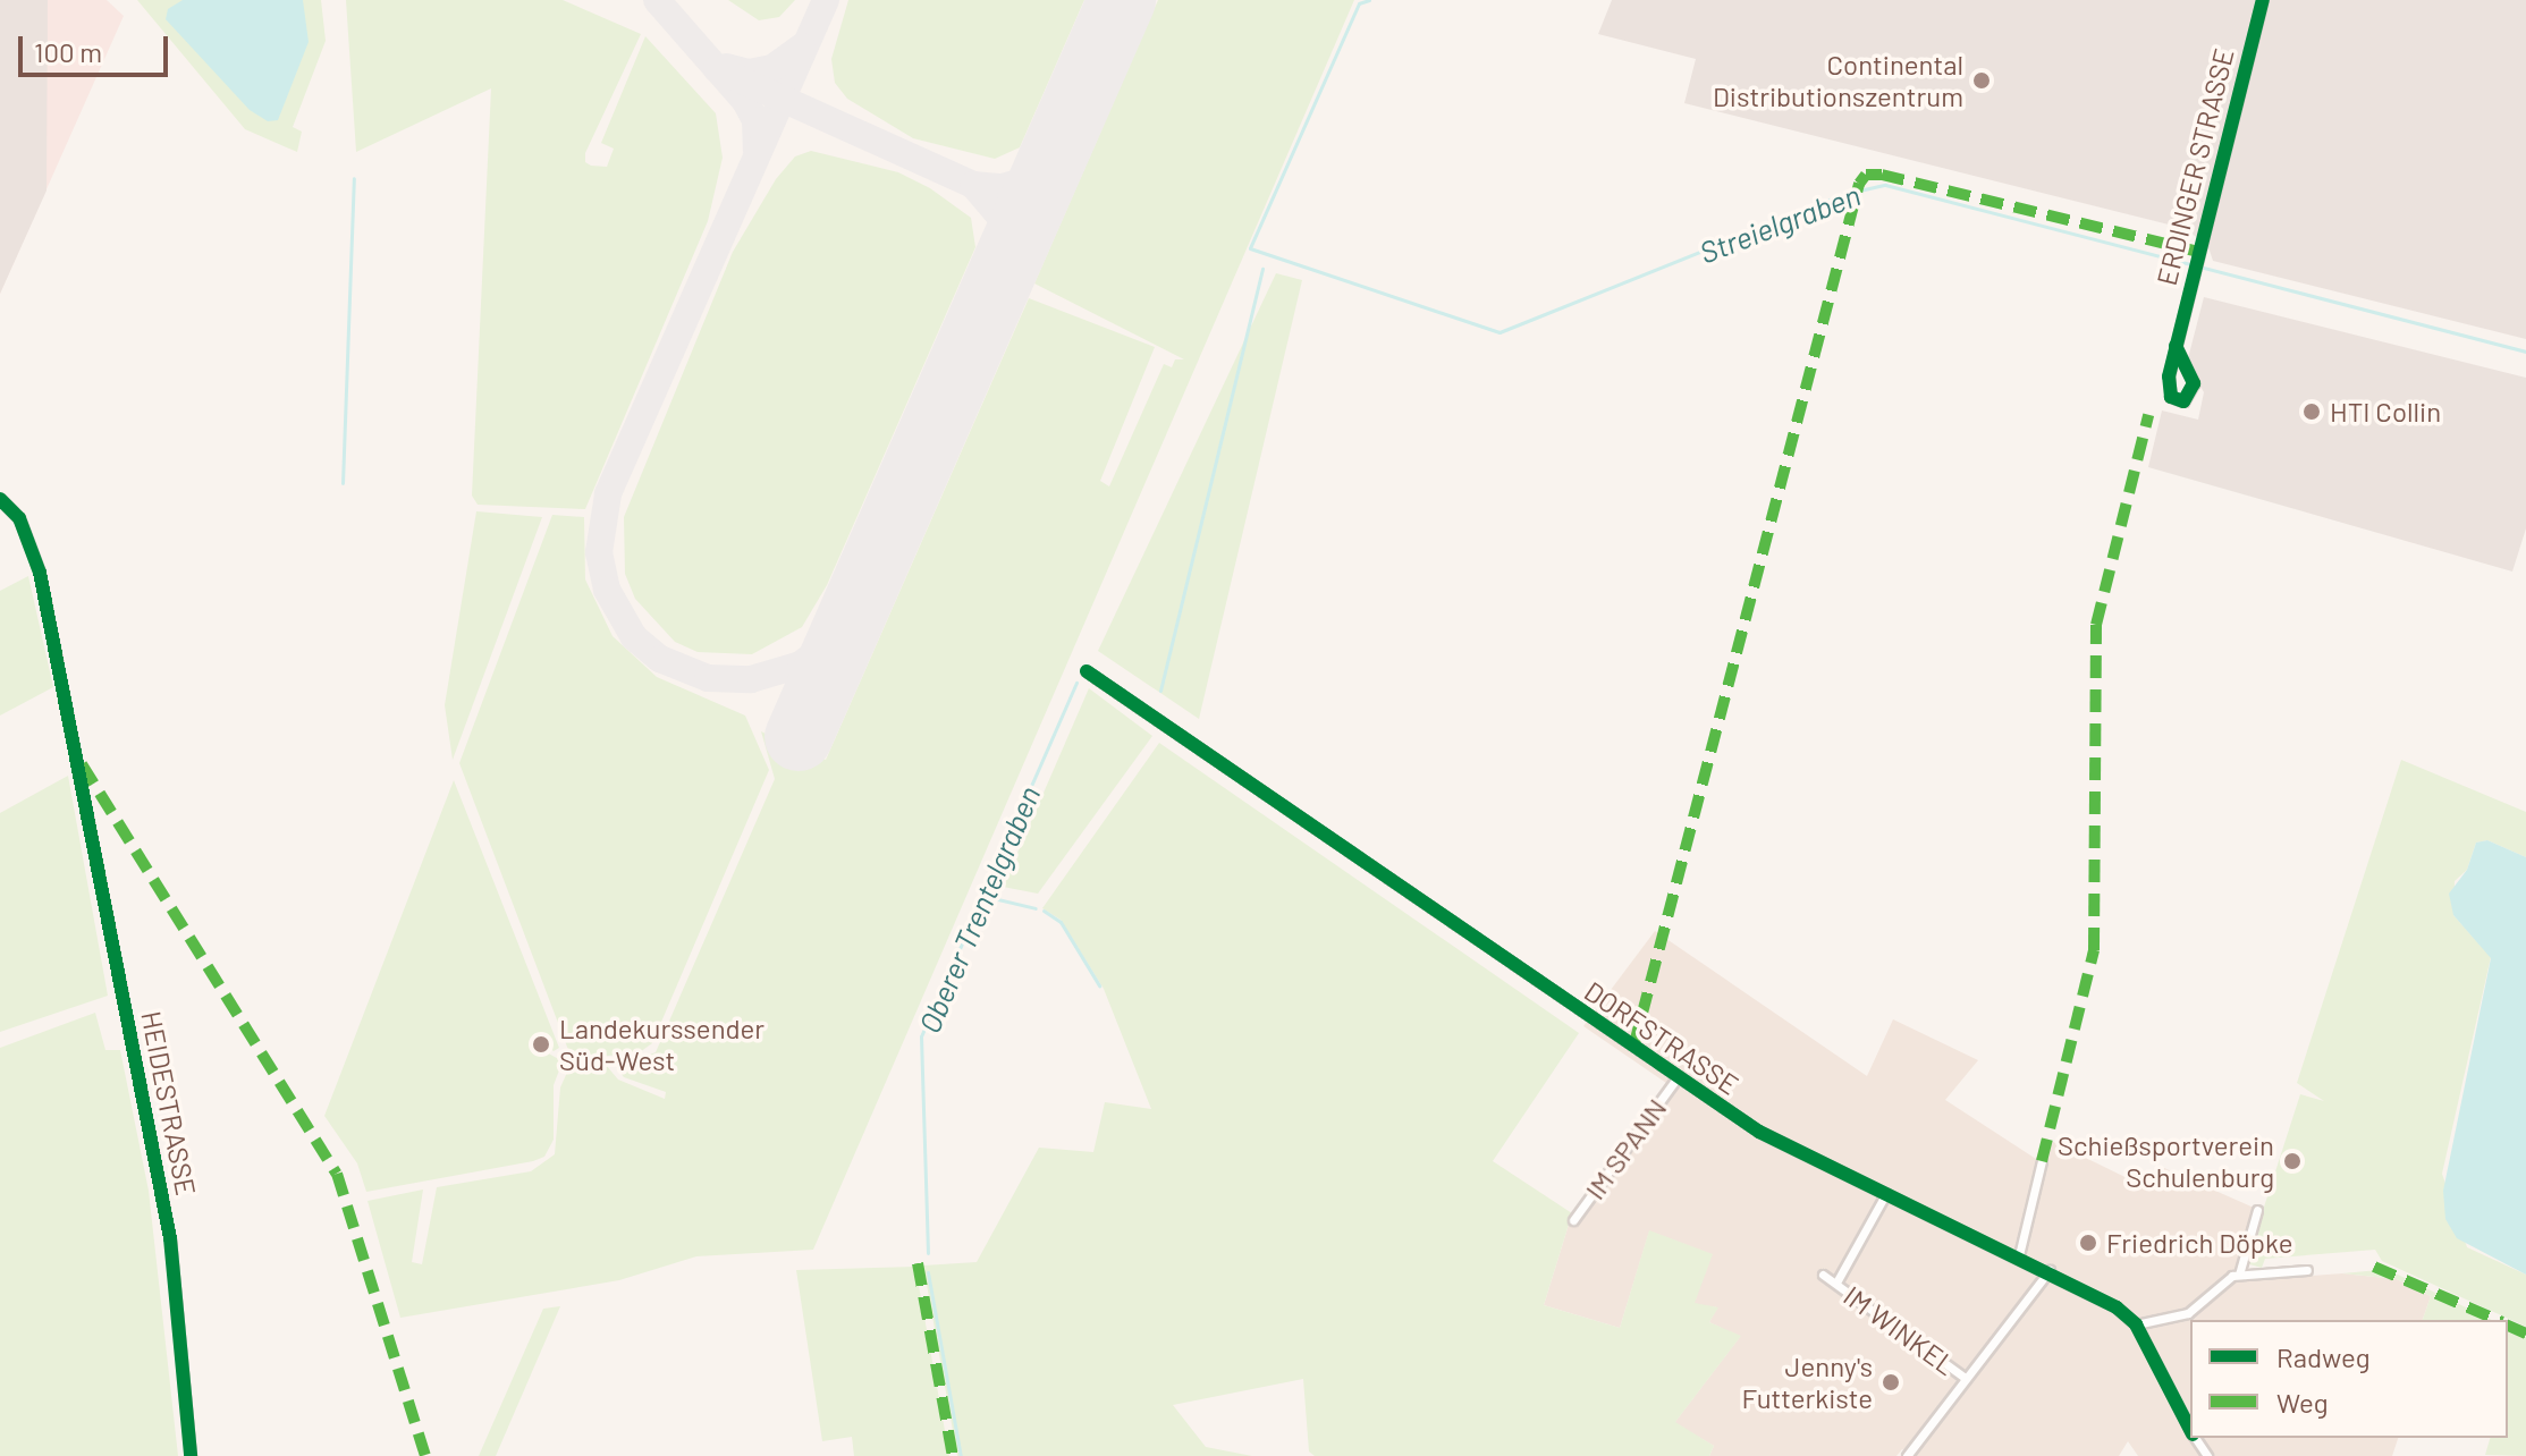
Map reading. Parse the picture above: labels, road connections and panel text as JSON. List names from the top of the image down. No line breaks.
{"streets":{"street":["ERDINGER STRASSE","DORFSTRASSE","HEIDESTRASSE","IM SPANN","IM WINKEL"]},"crossings":[["DORFSTRASSE","IM SPANN"],["DORFSTRASSE","IM WINKEL"]],"water":["Streielgraben","Oberer Trentelgraben"],"places":["Continental Distributionszentrum","HTI Collin","Landekurssender Süd-West","Schießsportverein Schulenburg","Friedrich Döpke","Jenny's Futterkiste"],"legend":["Radweg","Weg"],"scale_bar":"100 m"}
